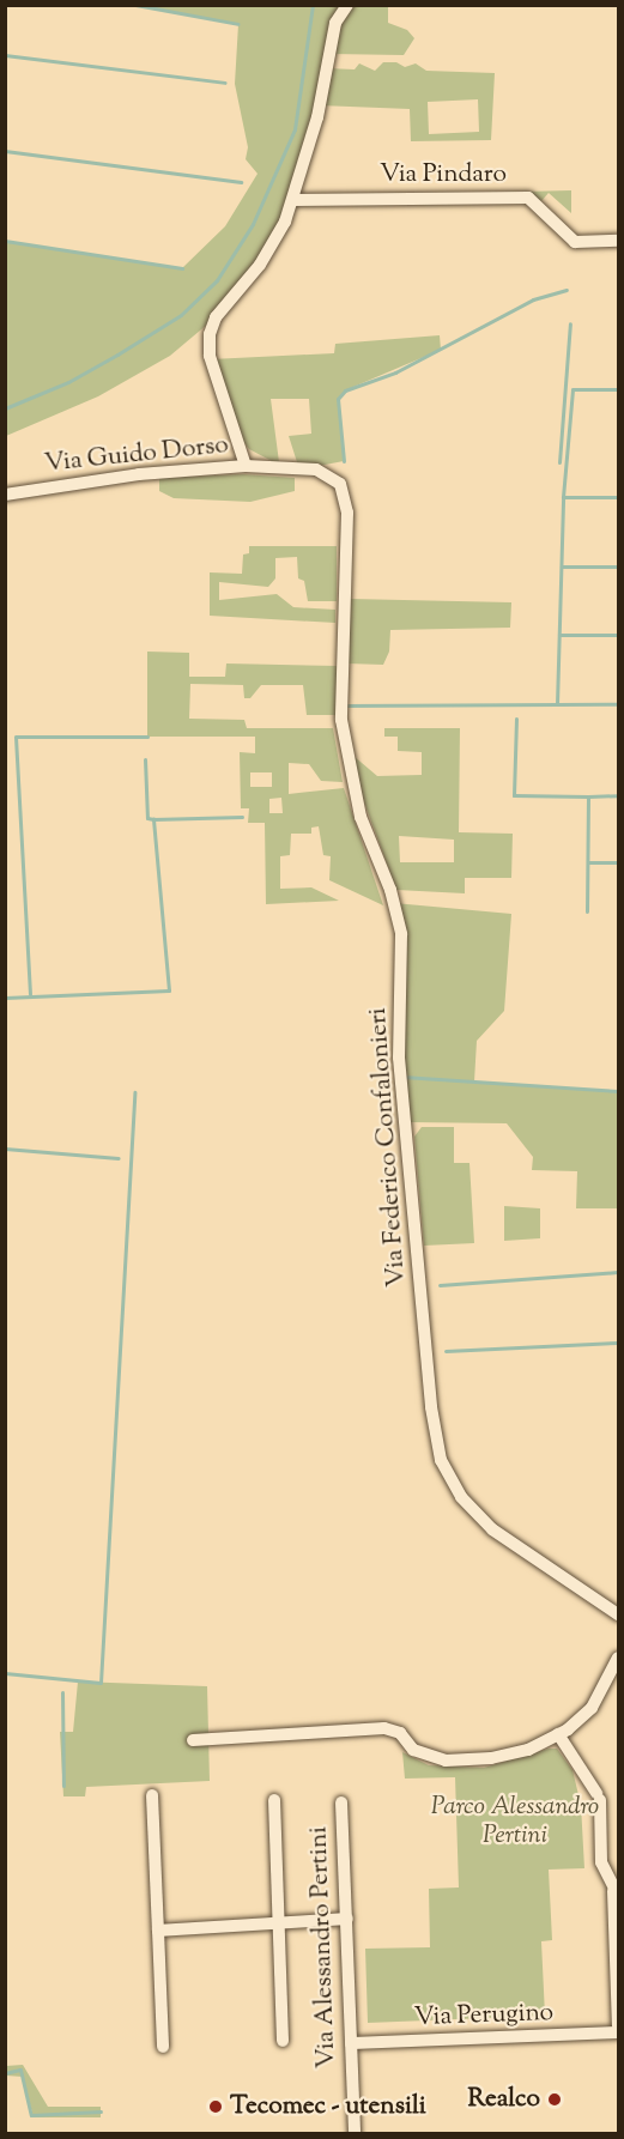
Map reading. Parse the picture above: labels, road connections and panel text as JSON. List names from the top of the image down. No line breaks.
{"streets":{"street":["Via Pindaro","Via Guido Dorso","Via Federico Confalonieri","Via Alessandro Pertini","Via Perugino"]},"crossings":[["Via Pindaro","Via Guido Dorso"],["Via Guido Dorso","Via Federico Confalonieri"],["Via Alessandro Pertini","Via Perugino"]],"parks":["Parco Alessandro Pertini"],"places":["Realco","Tecomec - utensili"]}
